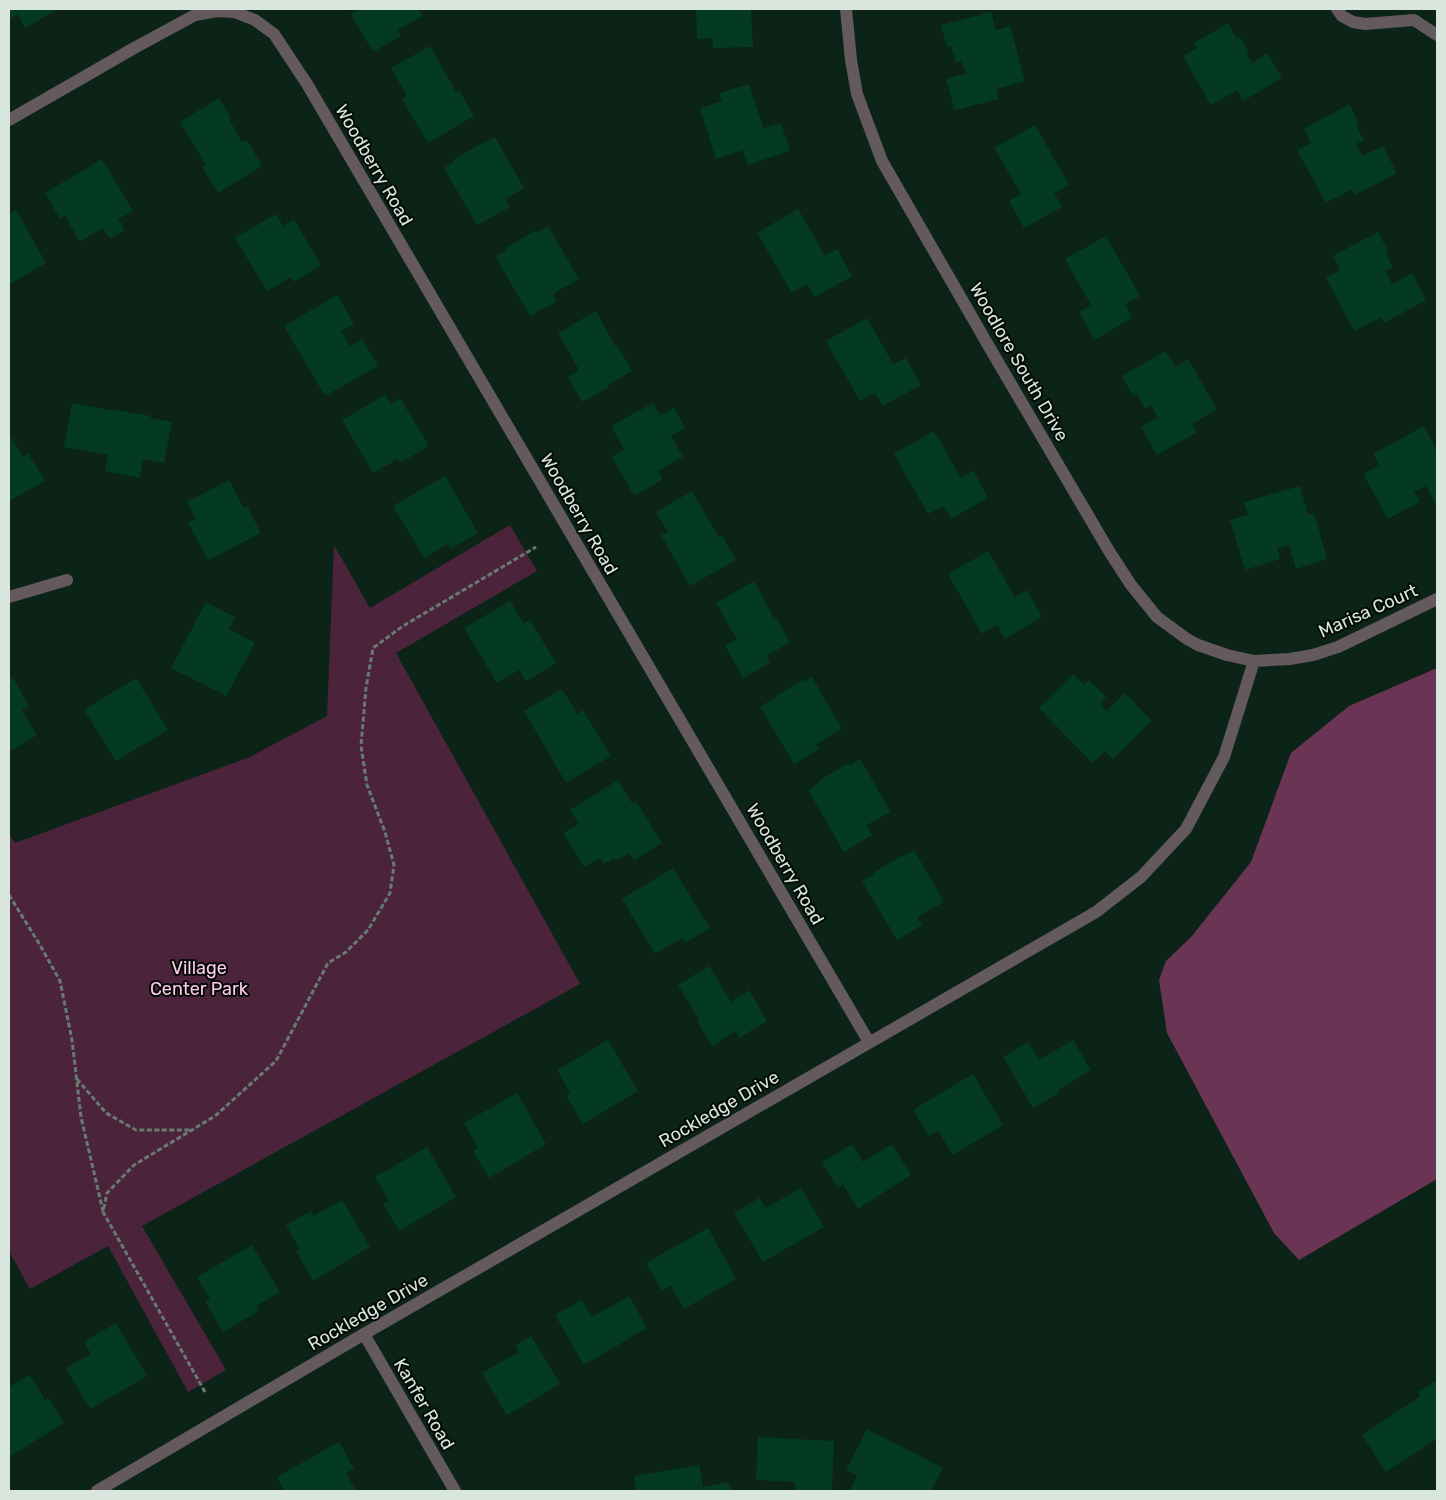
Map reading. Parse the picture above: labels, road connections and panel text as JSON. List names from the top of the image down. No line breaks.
{"streets":{"street":["Woodberry Road","Woodlore South Drive","Marisa Court","Rockledge Drive","Kanfer Road"]},"crossings":[["Woodberry Road","Rockledge Drive"],["Woodlore South Drive","Marisa Court"],["Woodlore South Drive","Rockledge Drive"],["Marisa Court","Rockledge Drive"],["Rockledge Drive","Kanfer Road"]],"parks":["Village Center Park"]}
